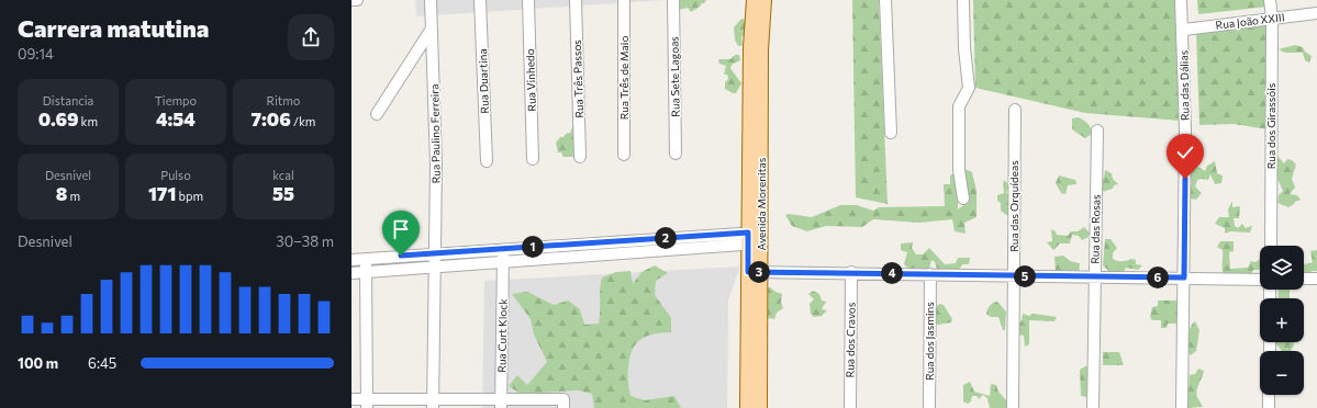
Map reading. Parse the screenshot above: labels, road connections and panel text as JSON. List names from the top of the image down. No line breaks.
{"streets":{"main road":["Avenida Morenitas"],"street":["Rua João XXIII","Rua Sete Lagoas","Rua Três de Maio","Rua Três Passos","Rua Vinhedo","Rua Duartina","Rua das Dálias","Rua dos Girassóis","Rua Paulino Ferreira","Rua das Orquídeas","Rua das Rosas","Rua Curt Klock","Rua dos Cravos","Rua dos Jasmins"]},"crossings":[["Rua João XXIII","Rua das Dálias"],["Rua João XXIII","Rua dos Girassóis"]],"page":{"heading":["Carrera matutina","09:14"],"stats":[["Distancia","0.69 km"],["Tiempo","4:54"],["Ritmo","7:06 /km"],["Desnivel","8 m"],["Pulso","171 bpm"],["kcal","55"]],"chart":["Desnivel","30–38 m"],"pins":["2","1","3","4","5","6"],"map_buttons":["+","−"],"list":[{"name":"100 m","note":"6:45"}]}}
